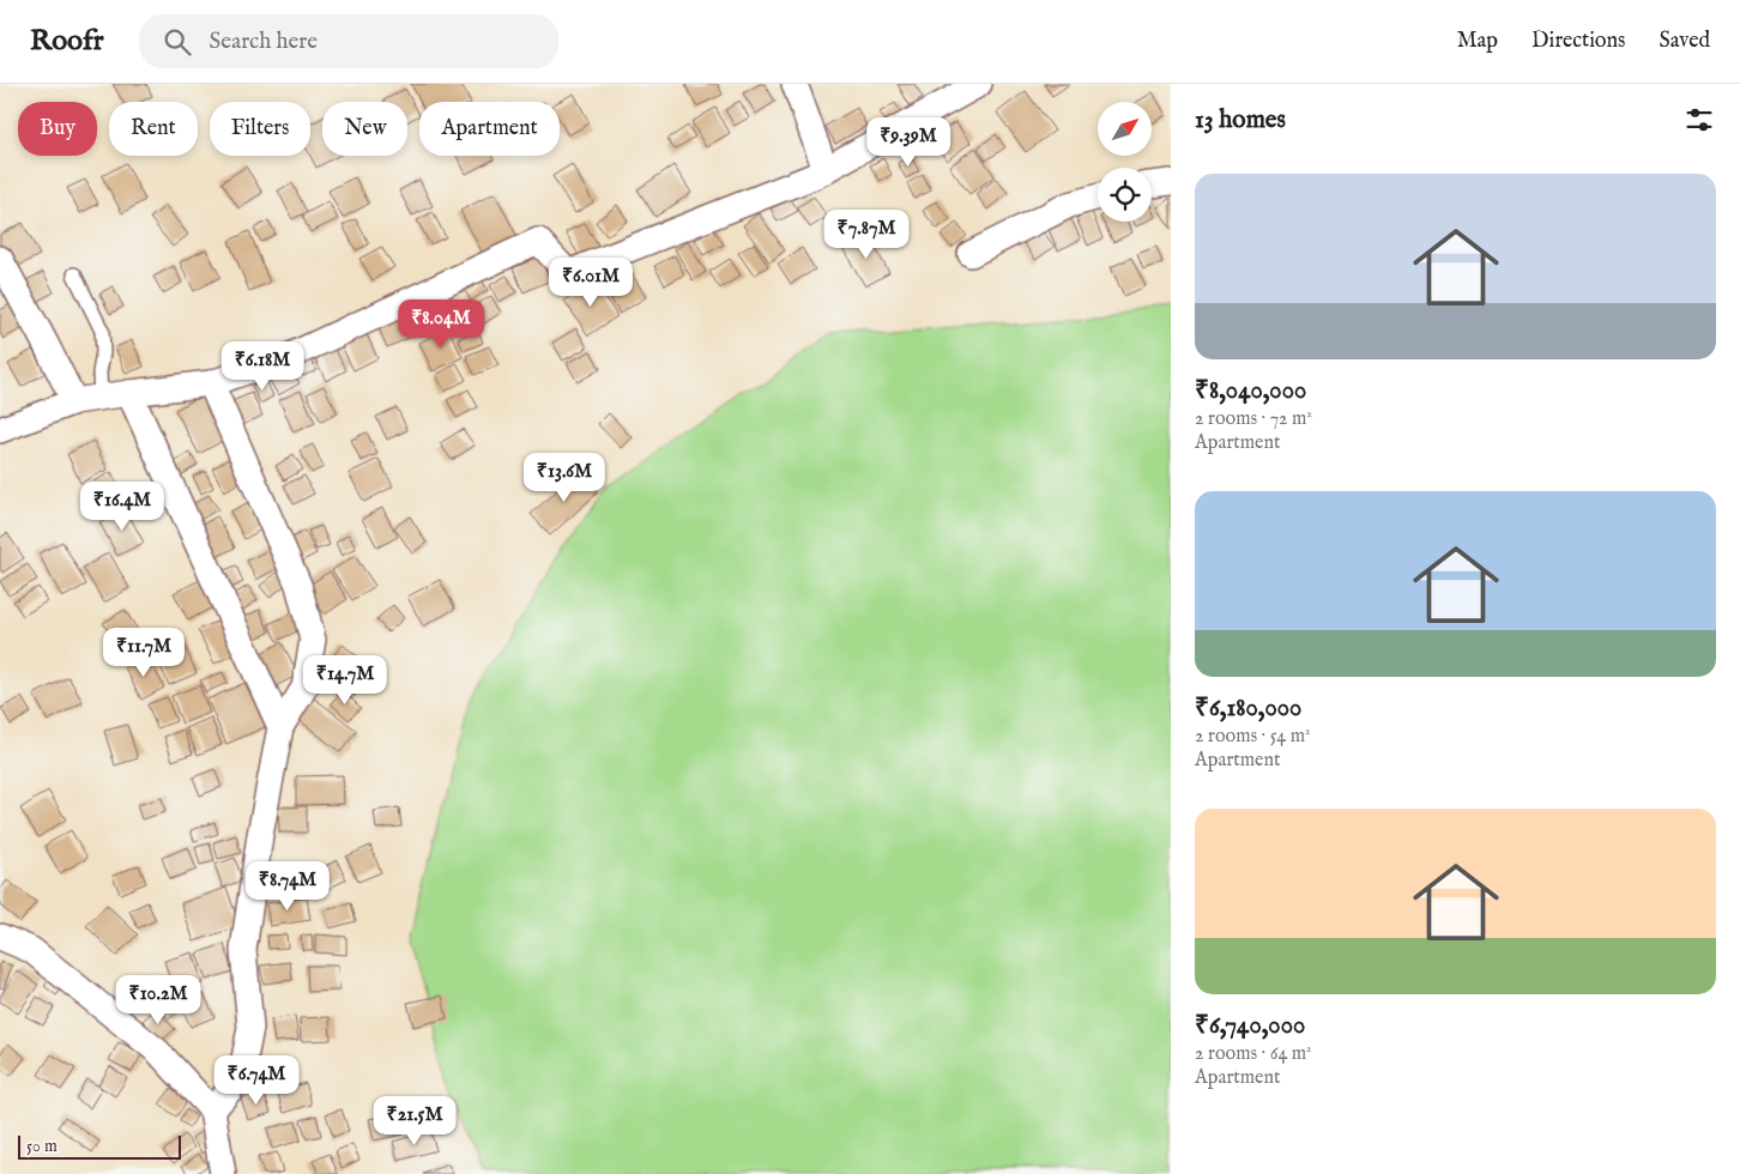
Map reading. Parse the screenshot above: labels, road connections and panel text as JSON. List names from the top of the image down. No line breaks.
{"scale_bar":"50 m","north":"top right","page":{"header":"Roofr","search":"Search here","nav":["Map","Directions","Saved"],"heading":"13 homes","chip":["Buy","Rent","Filters","New","Apartment"],"price":["₹9.39M","₹7.87M","₹6.01M","₹8.04M","₹6.18M","₹13.6M","₹16.4M","₹11.7M","₹14.7M","₹8.74M","₹10.2M","₹6.74M","₹21.5M"],"list":[{"name":"₹8,040,000","note":"2 rooms · 72 m² · Apartment"},{"name":"₹6,180,000","note":"2 rooms · 54 m² · Apartment"},{"name":"₹6,740,000","note":"2 rooms · 64 m² · Apartment"}],"scale":"50 m"}}
